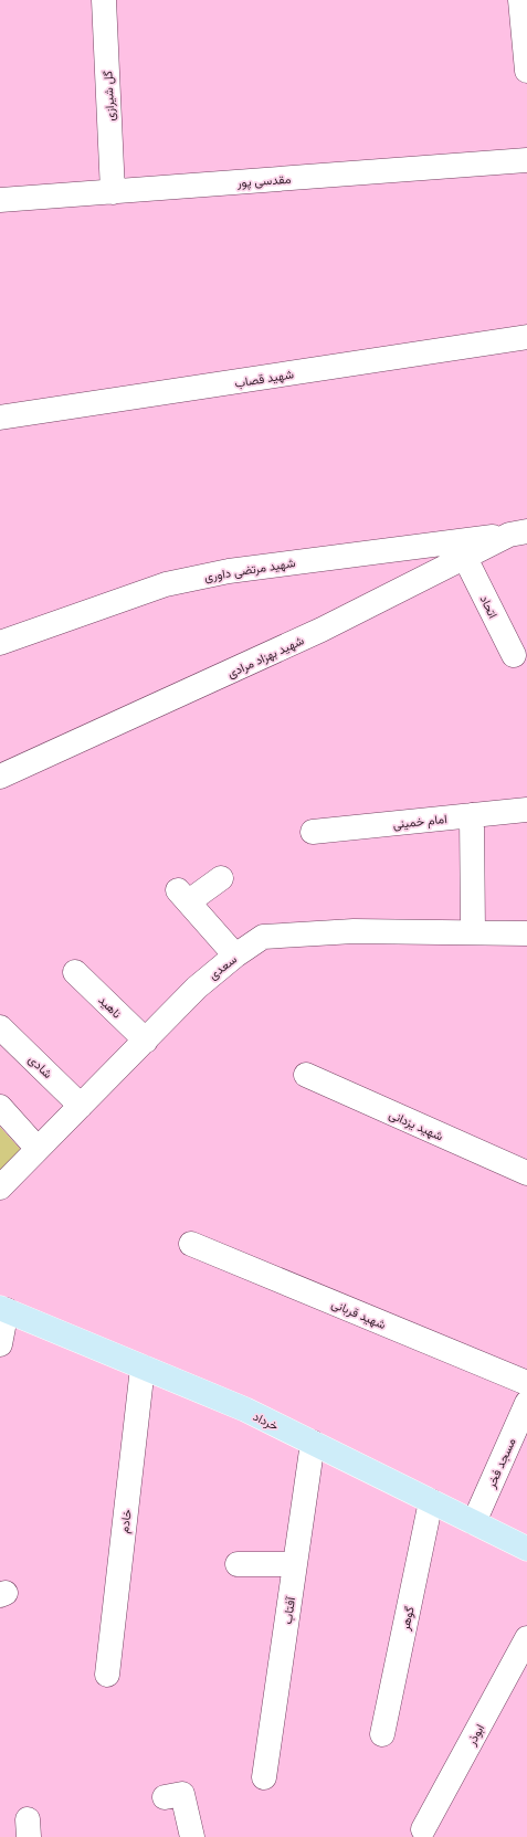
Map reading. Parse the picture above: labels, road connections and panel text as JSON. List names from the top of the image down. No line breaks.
{"streets":{"main road":["خرداد"],"street":["گل شیرازی","مقدسی پور","شهید قصاب","شهید مرتضی داوری","اتحاد","شهید بهزاد مرادی","امام خمینی","سعدی","ناهید","شادی","شهید یزدانی","شهید قربانی","مسجد فخر","خادم","آفتاب","گوهر","ابوذر"]},"crossings":[["گل شیرازی","مقدسی پور"],["شهید مرتضی داوری","شهید بهزاد مرادی"],["اتحاد","شهید بهزاد مرادی"],["سعدی","ناهید"],["سعدی","شادی"],["خرداد","مسجد فخر"],["خرداد","خادم"],["خرداد","آفتاب"],["خرداد","گوهر"]]}
